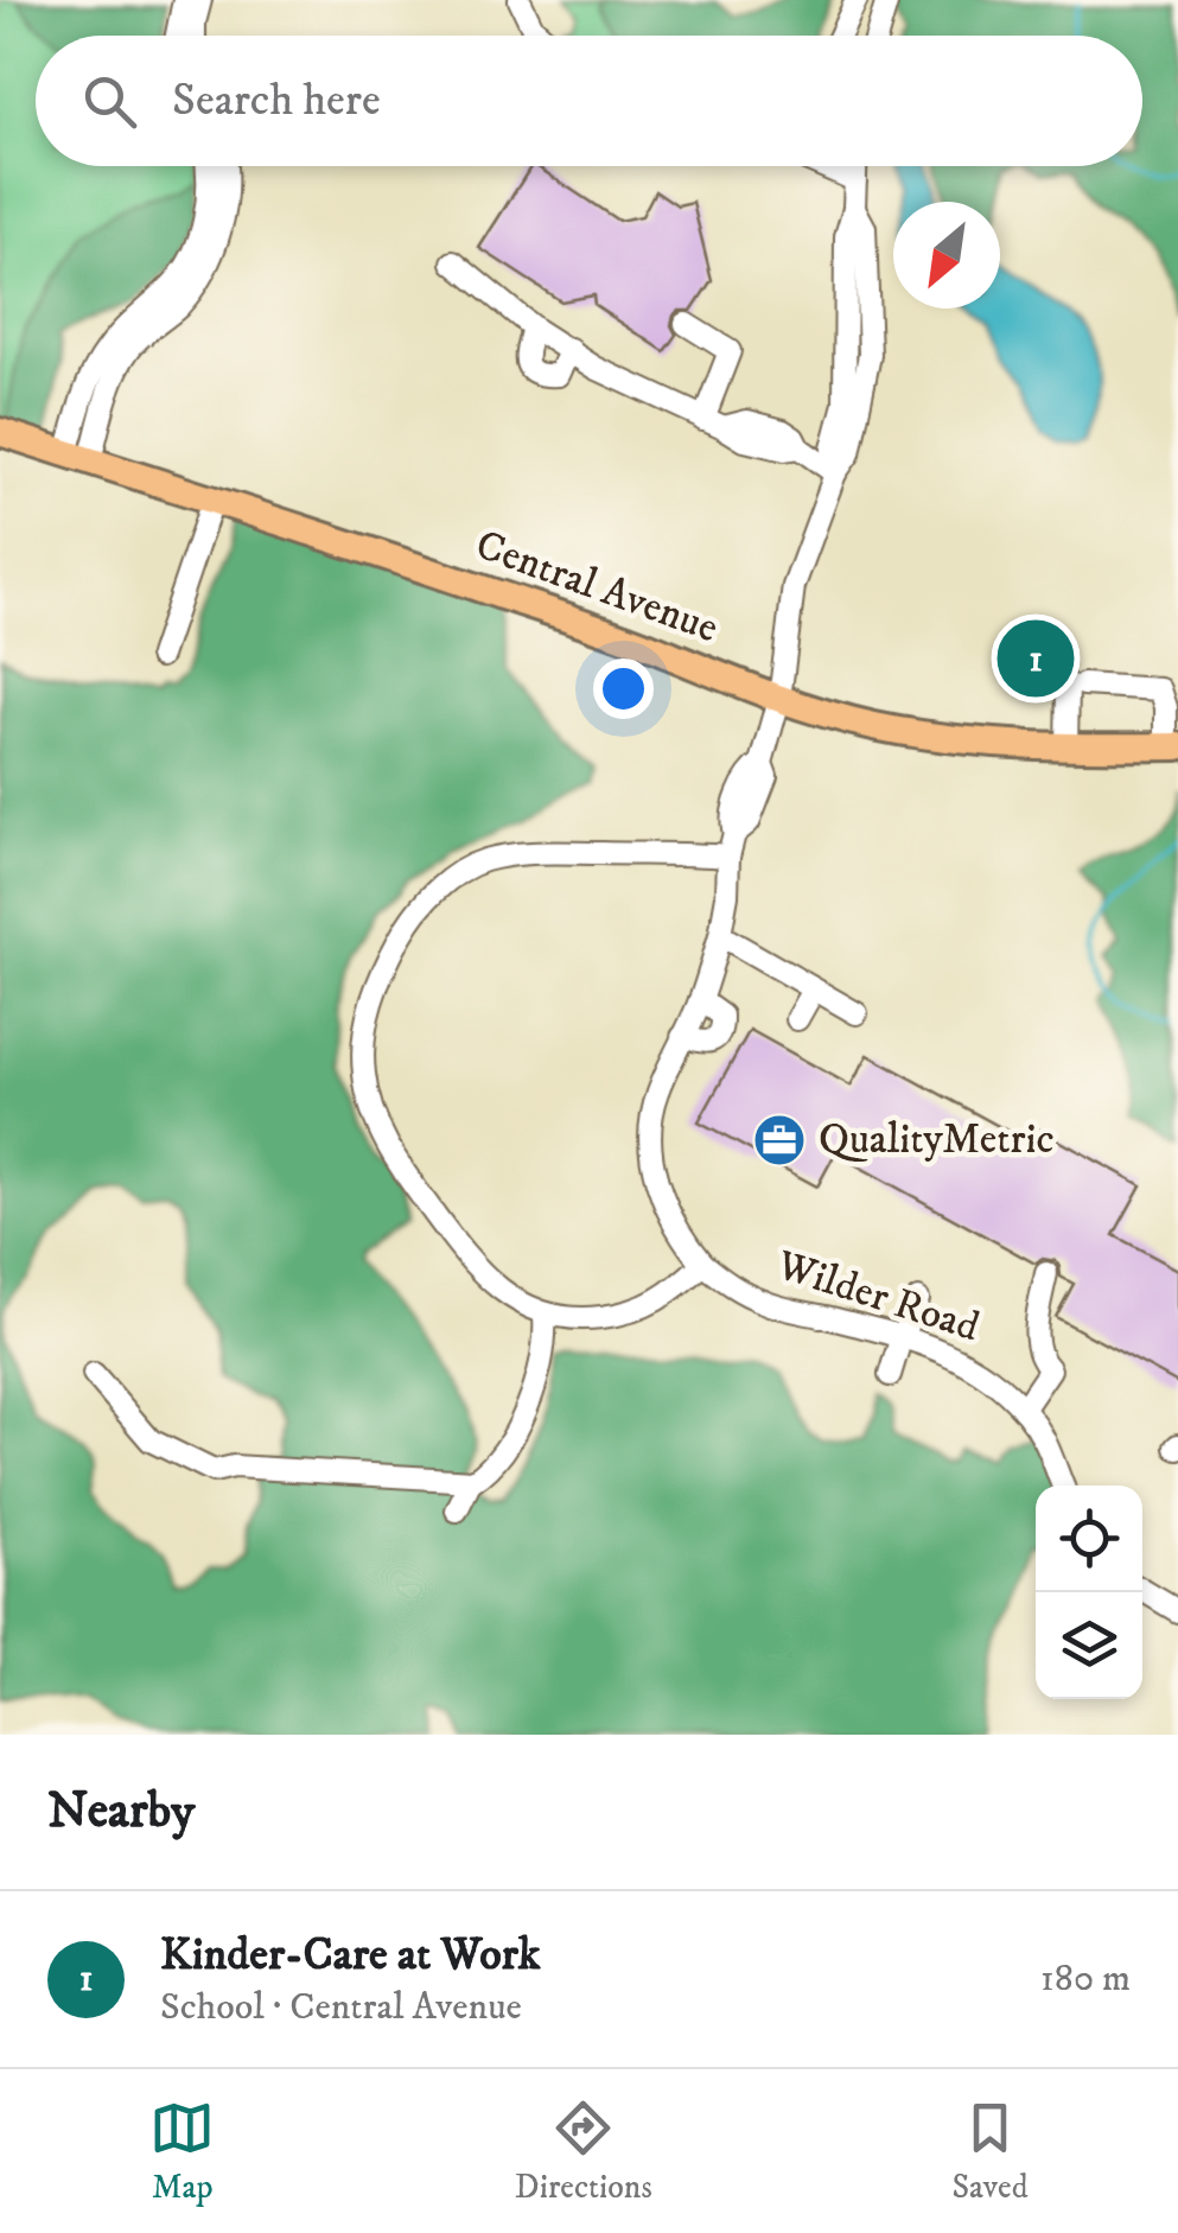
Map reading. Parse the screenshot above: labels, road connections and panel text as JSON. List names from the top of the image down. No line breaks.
{"streets":{"main road":["Central Avenue"],"lane":["Wilder Road"]},"places":{"office":["QualityMetric"]},"north":"bottom left","page":{"search":"Search here","pins":"1","heading":"Nearby","list":[{"mark":"1","name":"Kinder-Care at Work","note":"School · Central Avenue","value":"180 m"}],"nav":["Map","Directions","Saved"]}}
